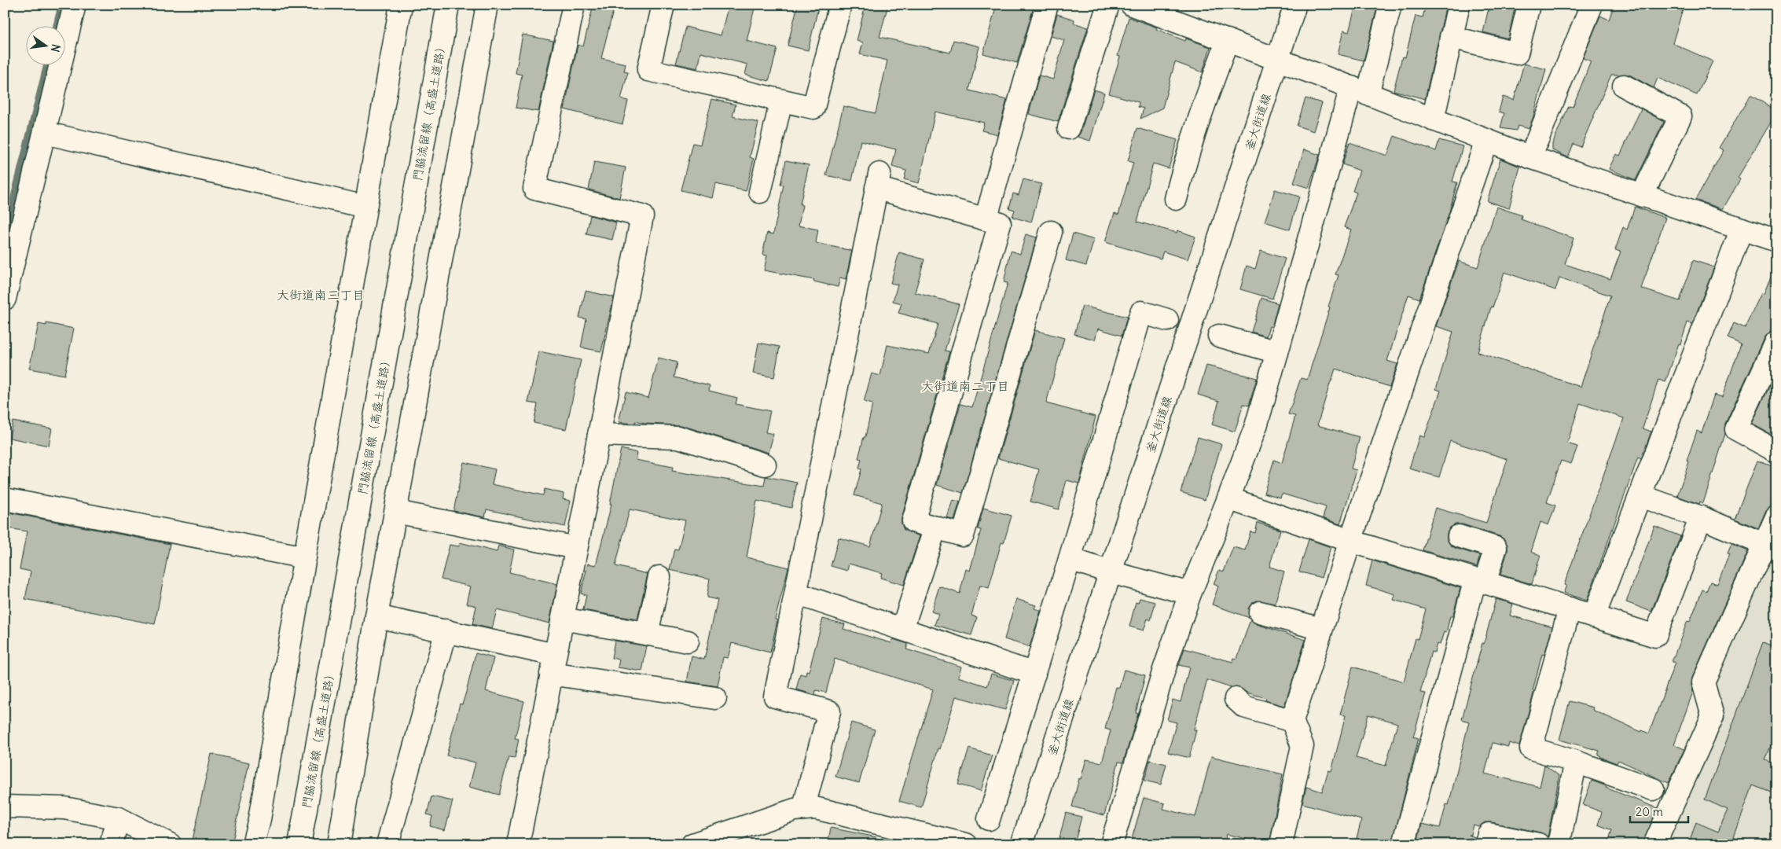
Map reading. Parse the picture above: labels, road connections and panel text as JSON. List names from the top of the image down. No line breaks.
{"streets":{"street":["門脇流留線（高盛土道路）","釜大街道線"]},"districts":["大街道南三丁目","大街道南二丁目"],"scale_bar":"20 m","north":"right"}
